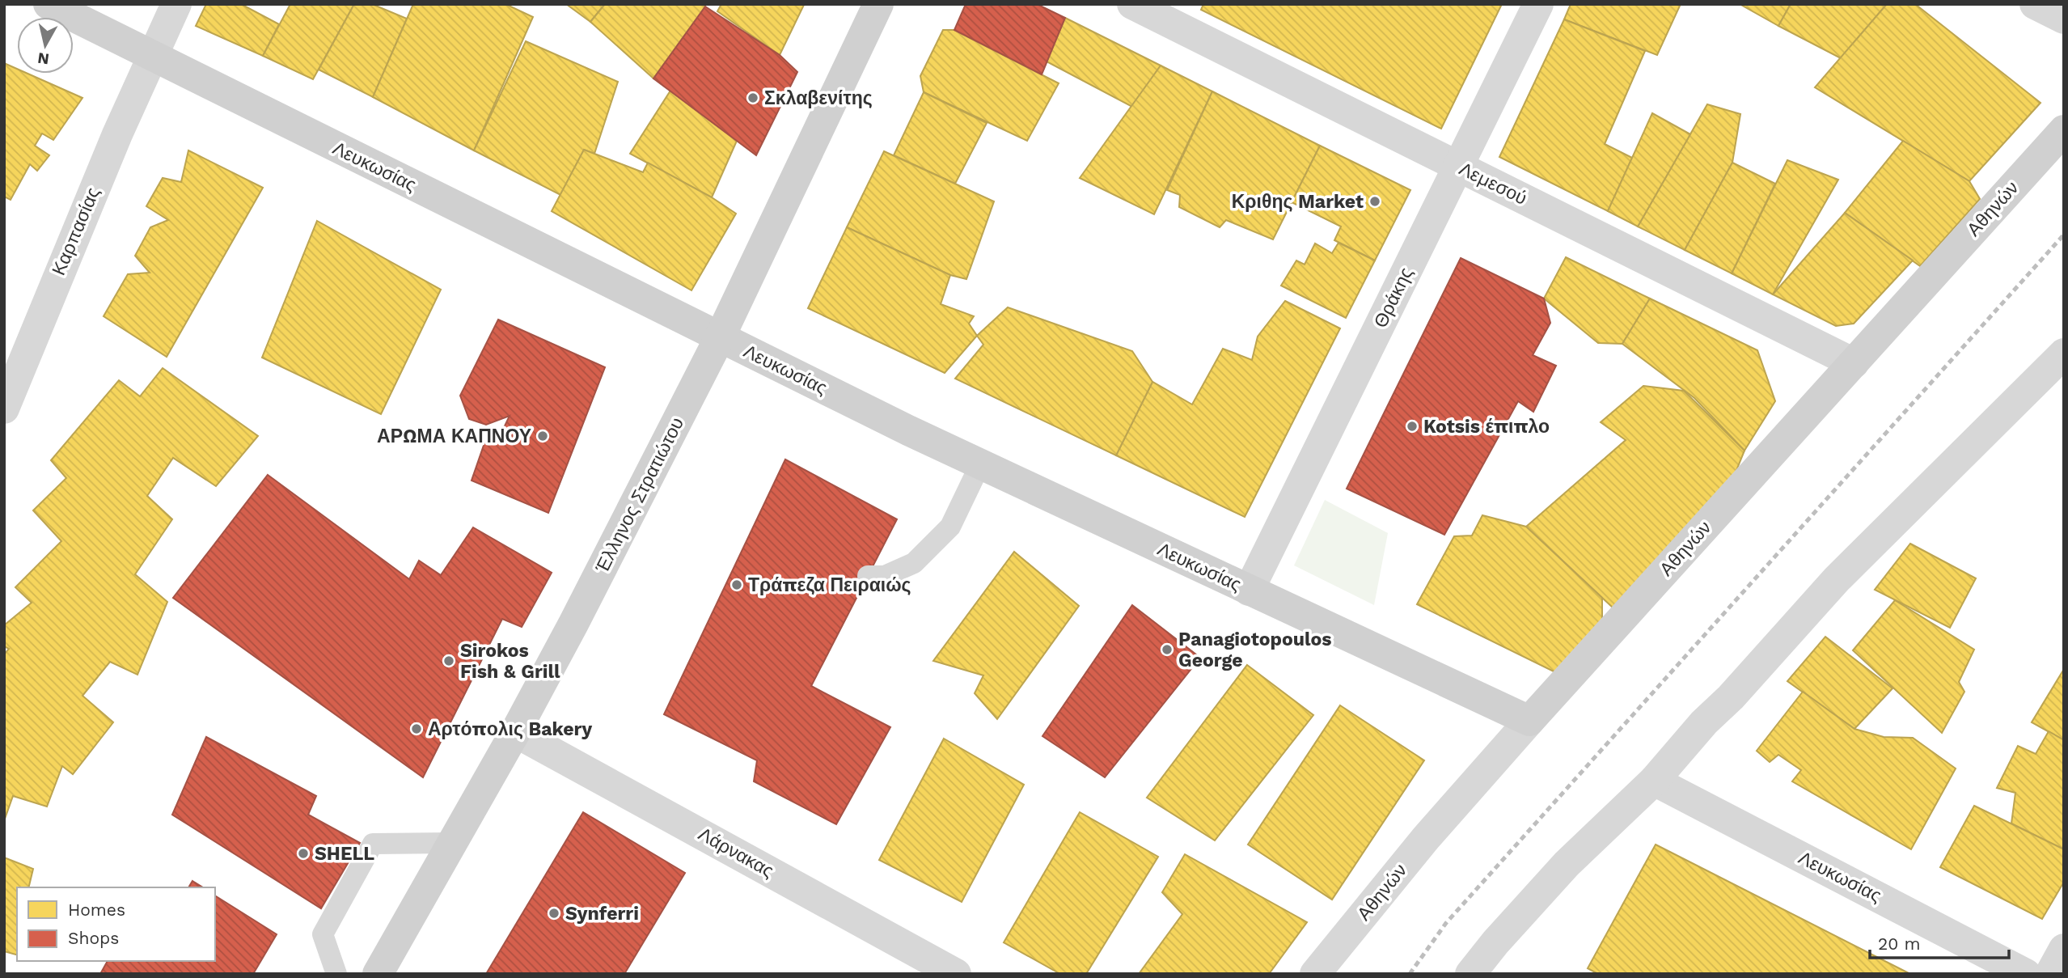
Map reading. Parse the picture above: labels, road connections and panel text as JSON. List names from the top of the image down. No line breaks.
{"streets":{"street":["Λευκωσίας","Λεμεσού","Αθηνών","Καρπασίας","Θράκης","Έλληνος Στρατιώτου","Λάρνακας"]},"crossings":[["Λευκωσίας","Αθηνών"],["Λευκωσίας","Καρπασίας"],["Λευκωσίας","Θράκης"],["Λευκωσίας","Έλληνος Στρατιώτου"],["Λεμεσού","Αθηνών"],["Λεμεσού","Θράκης"],["Έλληνος Στρατιώτου","Λάρνακας"]],"places":["Σκλαβενίτης","Κριθης Market","Kotsis έπιπλο","ΑΡΩΜΑ ΚΑΠΝΟΥ","Τράπεζα Πειραιώς","Panagiotopoulos George","Sirokos Fish & Grill","Αρτόπολις Bakery","SHELL","Synferri"],"legend":["Homes","Shops"],"scale_bar":"20 m","north":"bottom"}
